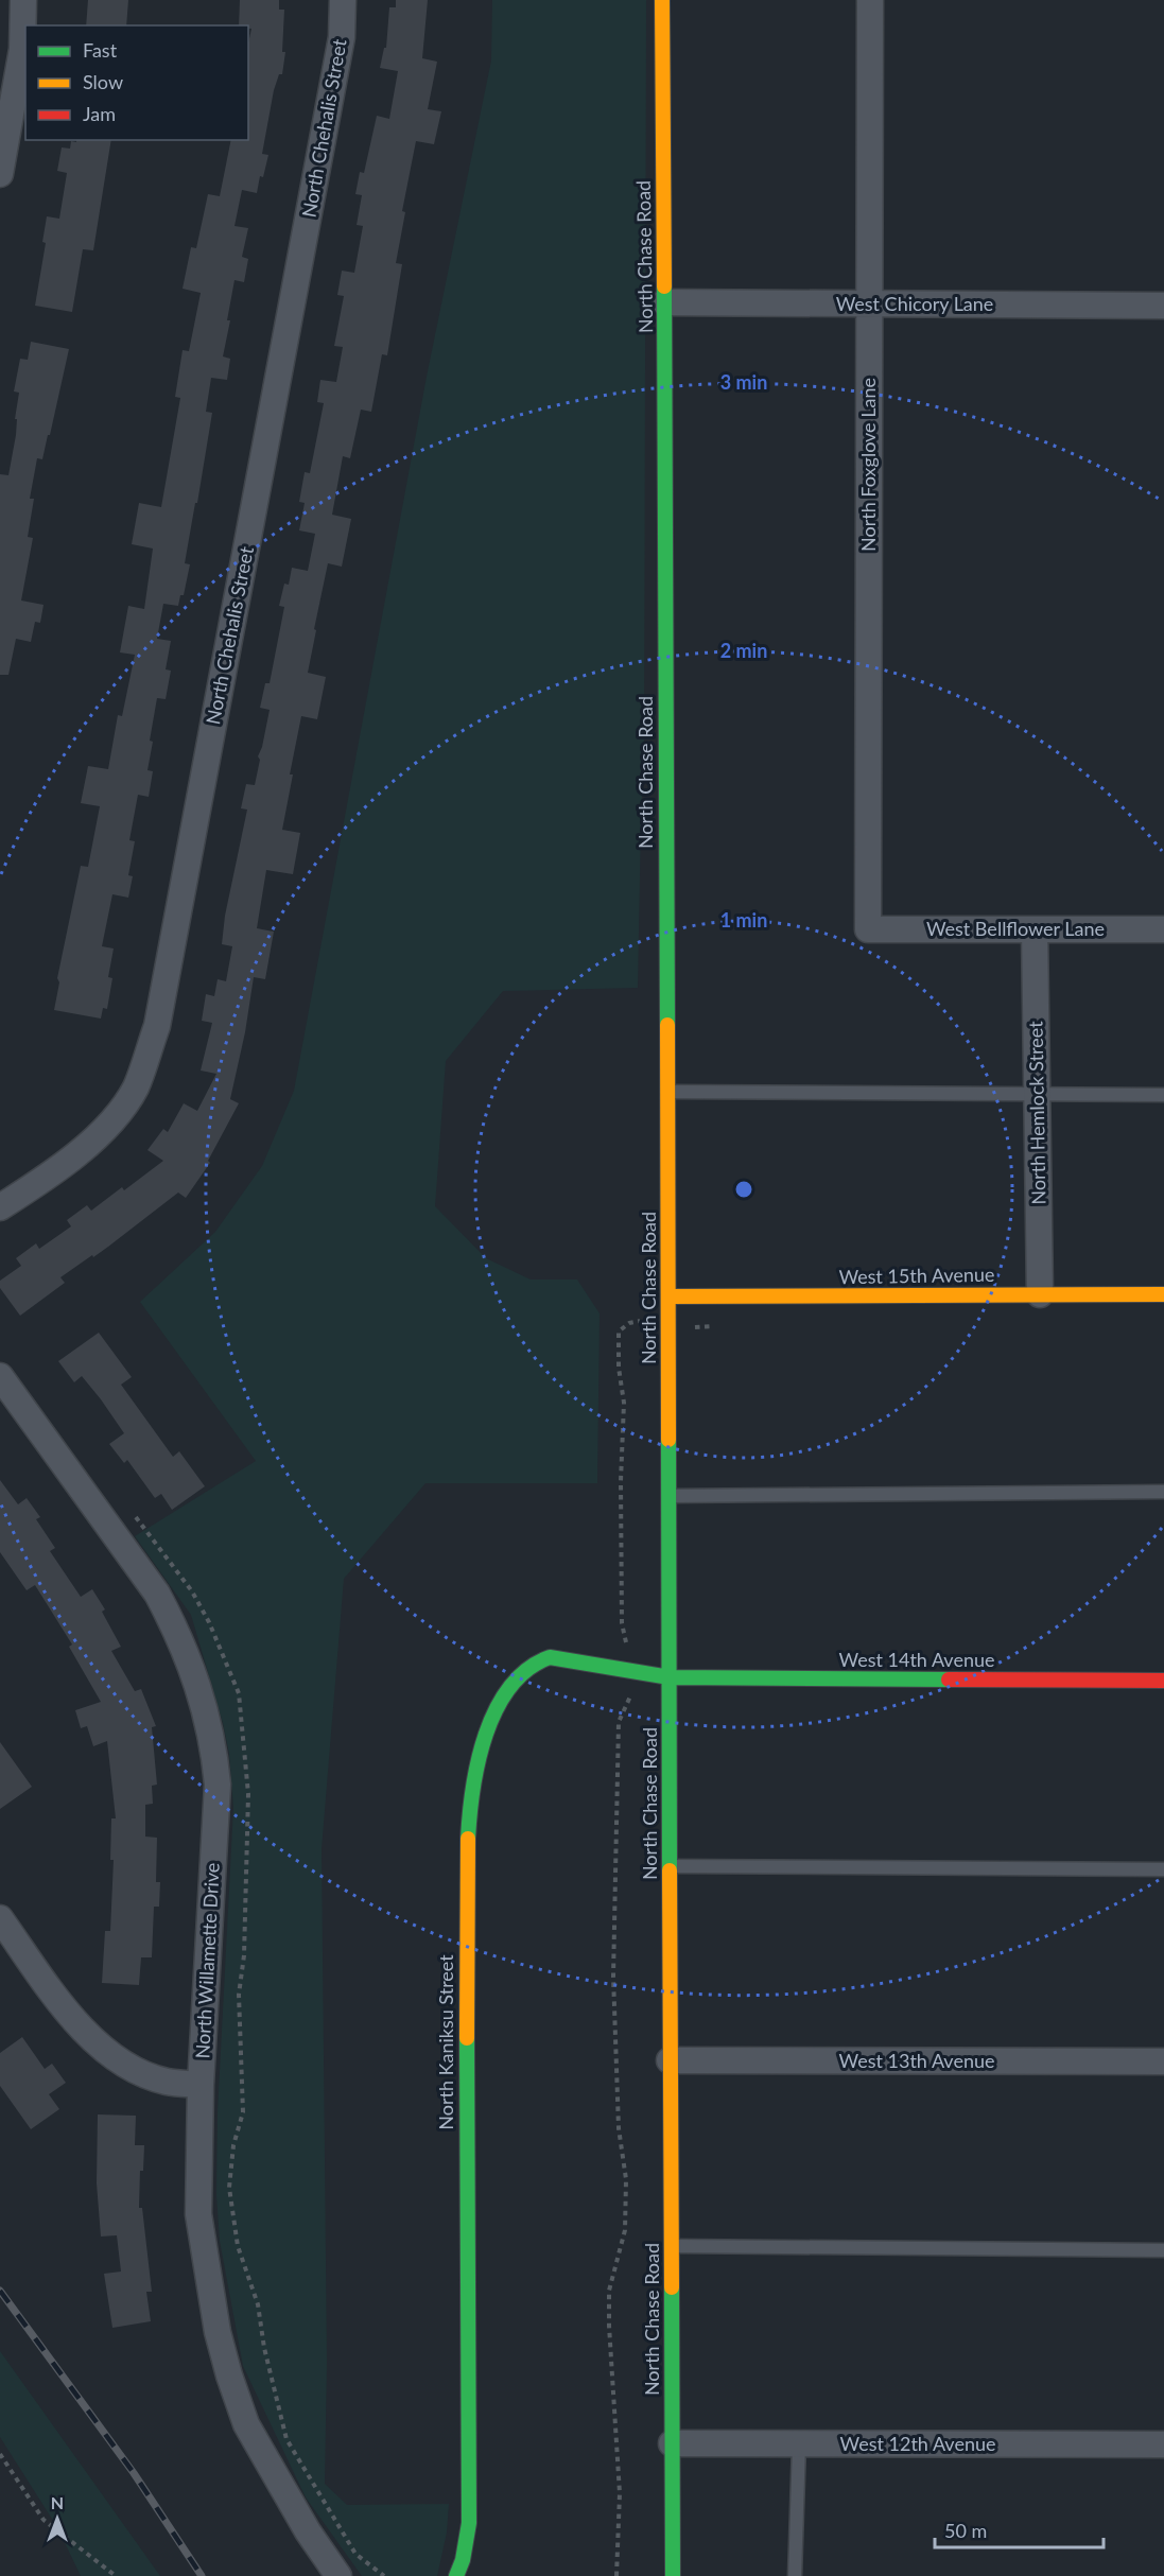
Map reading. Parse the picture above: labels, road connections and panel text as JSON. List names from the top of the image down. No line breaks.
{"streets":{"street":["North Chehalis Street","North Chase Road","West Chicory Lane","North Foxglove Lane","West Bellflower Lane","North Hemlock Street","West 15th Avenue","West 14th Avenue","North Willamette Drive","North Kaniksu Street","West 13th Avenue","West 12th Avenue"]},"crossings":[["North Chase Road","West Chicory Lane"],["North Chase Road","West 15th Avenue"],["North Chase Road","West 14th Avenue"],["North Chase Road","North Kaniksu Street"],["North Chase Road","West 13th Avenue"],["North Chase Road","West 12th Avenue"],["West Chicory Lane","North Foxglove Lane"],["North Foxglove Lane","West Bellflower Lane"],["West Bellflower Lane","North Hemlock Street"],["North Hemlock Street","West 15th Avenue"],["West 14th Avenue","North Kaniksu Street"]],"legend":["Fast","Slow","Jam"],"scale_bar":"50 m","north":"top","rings":["3 min","2 min","1 min"]}
